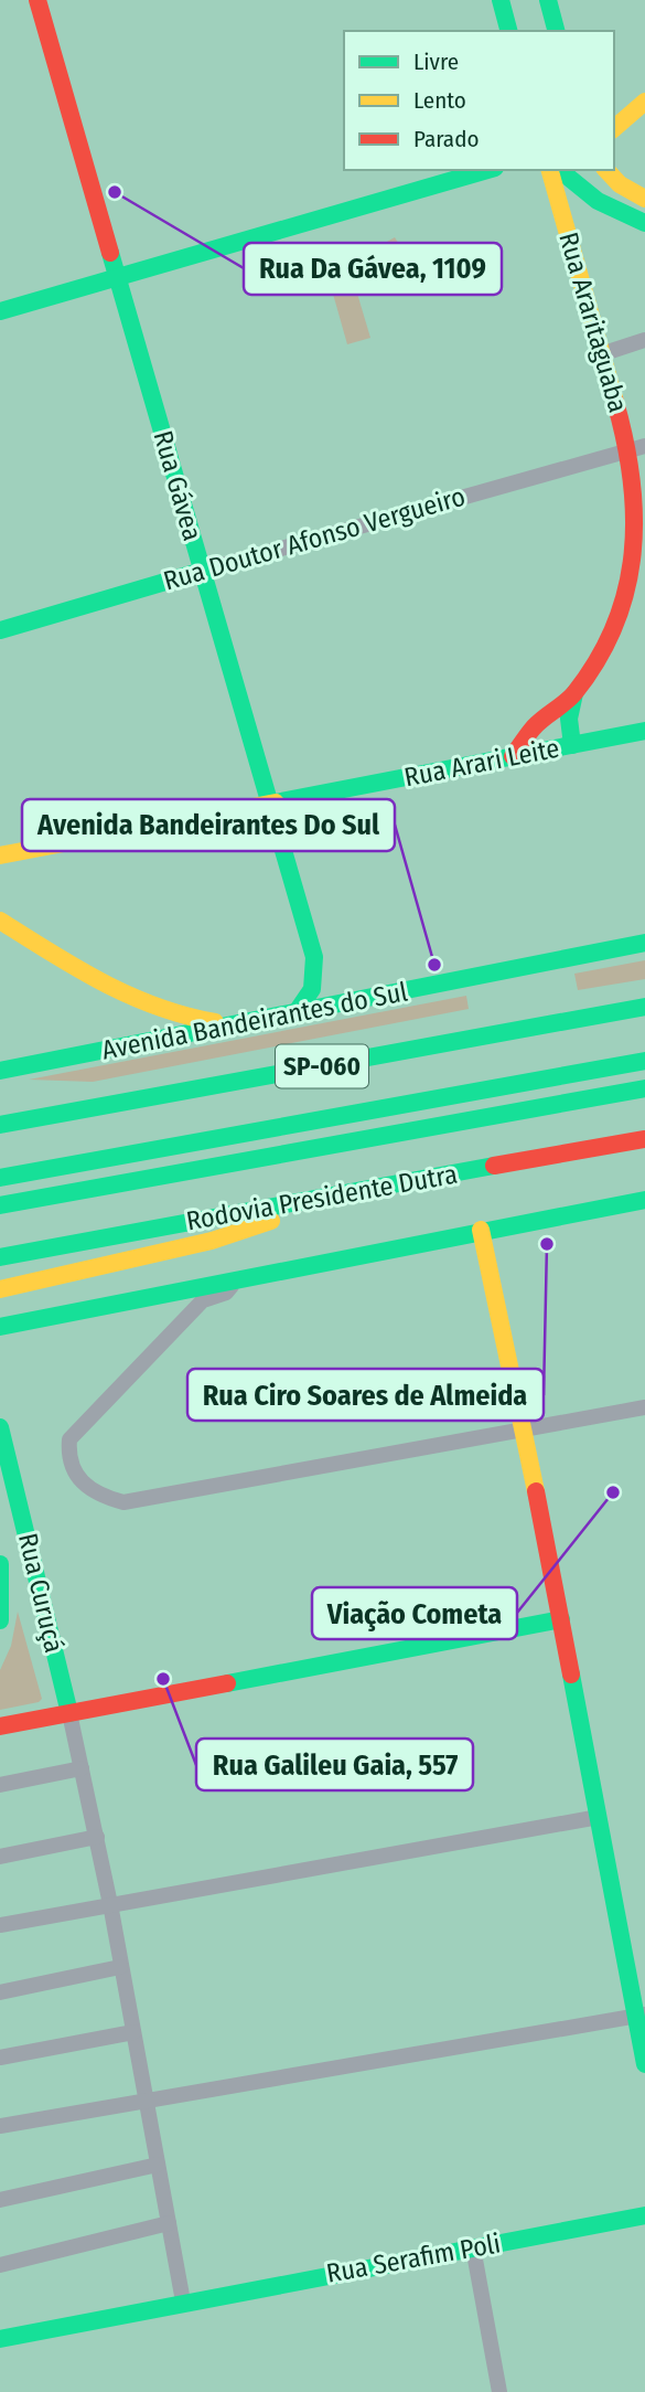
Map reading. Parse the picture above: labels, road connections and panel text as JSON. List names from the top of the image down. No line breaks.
{"streets":{"main road":["Rua Araritaguaba","Rua Gávea","Rua Doutor Afonso Vergueiro","Rua Arari Leite","Avenida Bandeirantes do Sul","SP-060","Rodovia Presidente Dutra","Rua Curuçá","Rua Serafim Poli"]},"crossings":[["Rua Araritaguaba","Rua Doutor Afonso Vergueiro"],["Rua Araritaguaba","Rua Arari Leite"],["Rua Gávea","Rua Doutor Afonso Vergueiro"],["Rua Gávea","Rua Arari Leite"],["Rua Gávea","Avenida Bandeirantes do Sul"]],"places":["Rua Da Gávea, 1109","Avenida Bandeirantes Do Sul","Rua Ciro Soares de Almeida","Viação Cometa","Rua Galileu Gaia, 557"],"legend":["Livre","Lento","Parado"]}
